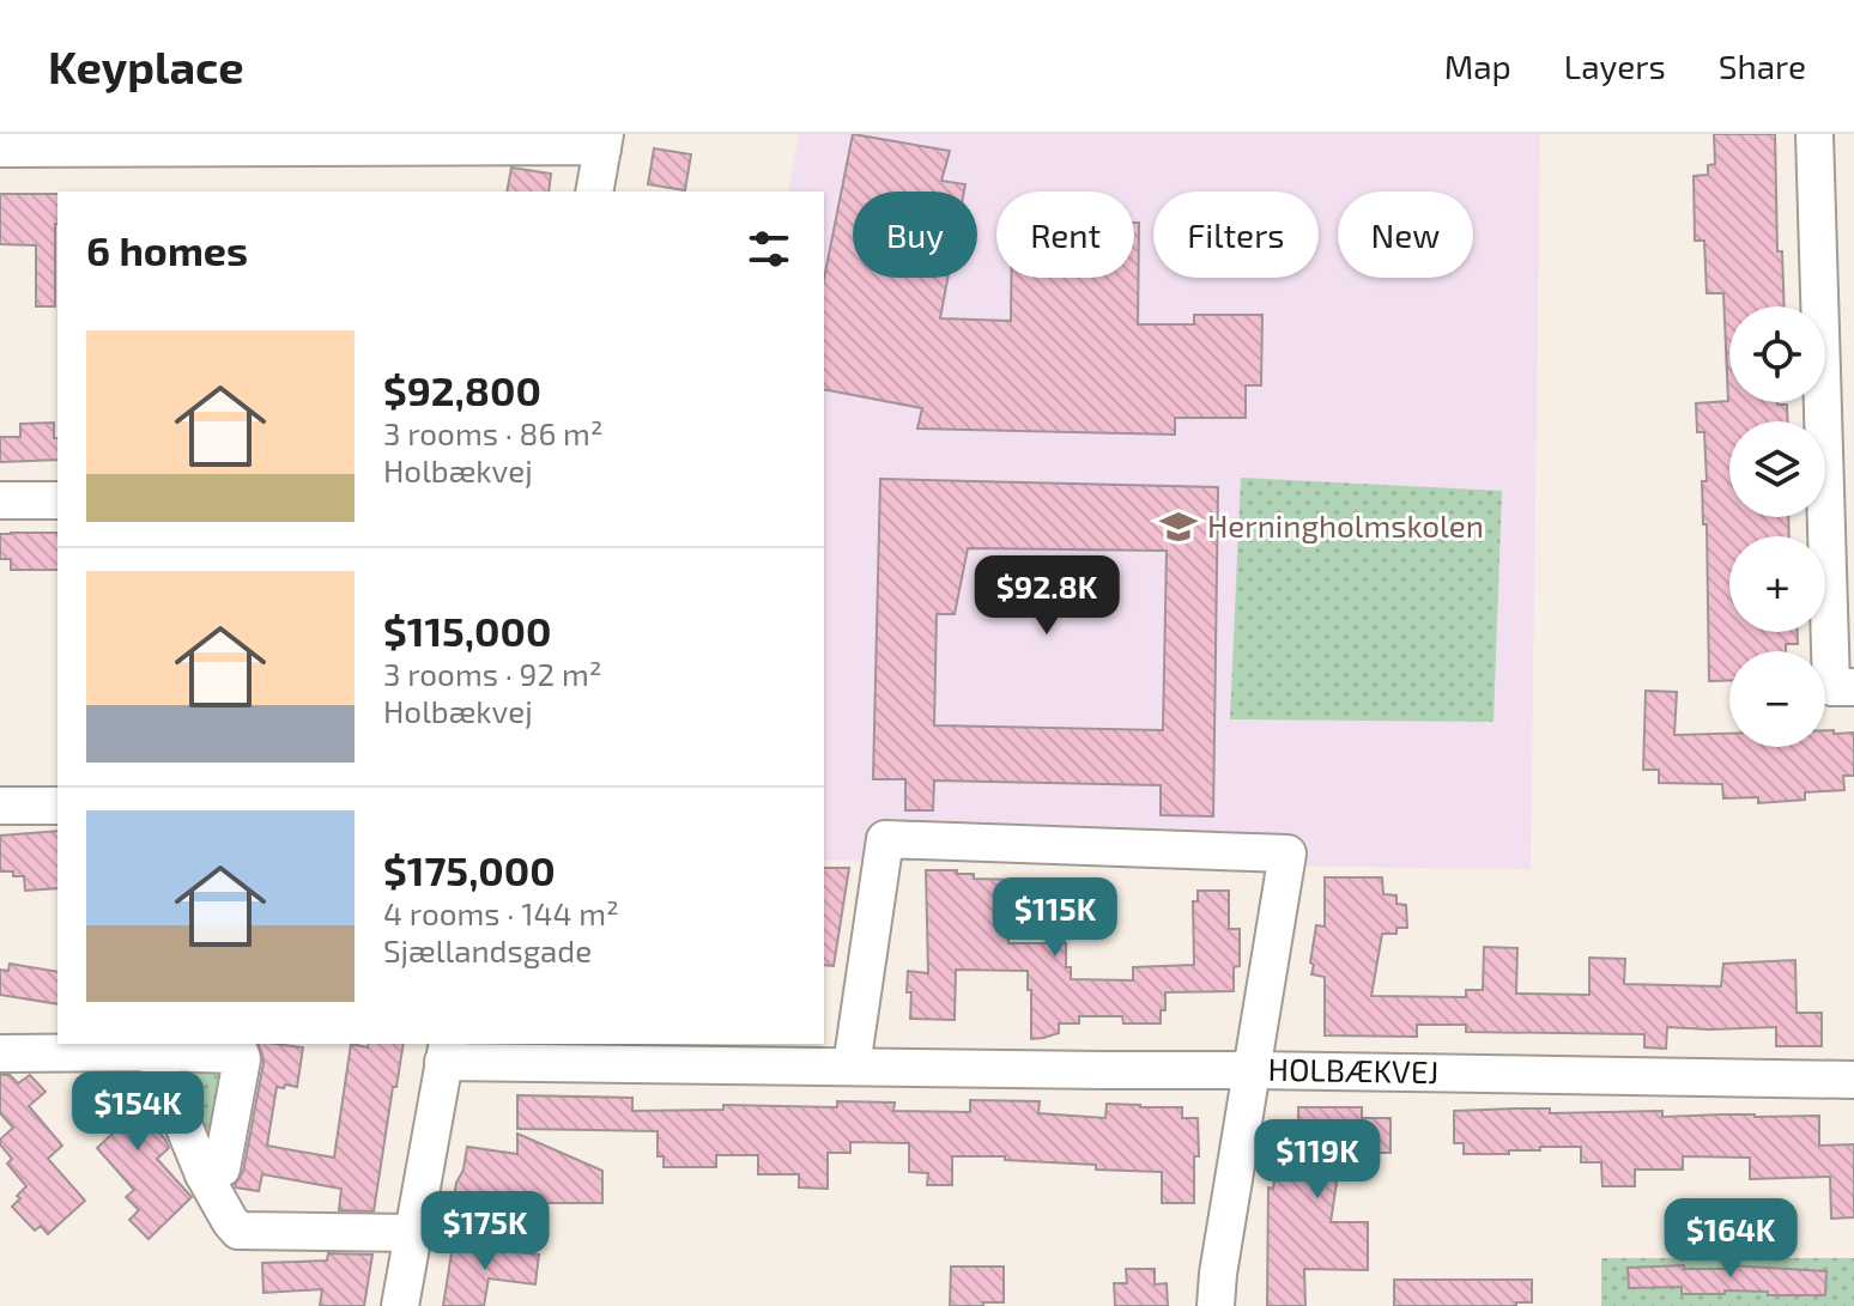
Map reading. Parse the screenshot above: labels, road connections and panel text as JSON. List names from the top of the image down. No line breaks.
{"streets":{"street":["HOLBÆKVEJ"]},"places":{"school or university":["Herningholmskolen"]},"page":{"header":"Keyplace","nav":["Map","Layers","Share"],"chip":["Buy","Rent","Filters","New"],"heading":"6 homes","map_buttons":["+","−"],"list":[{"name":"$92,800","note":"3 rooms · 86 m² · Holbækvej"},{"name":"$115,000","note":"3 rooms · 92 m² · Holbækvej"},{"name":"$175,000","note":"4 rooms · 144 m² · Sjællandsgade"}],"price":["$92.8K","$115K","$154K","$119K","$175K","$164K"]}}
